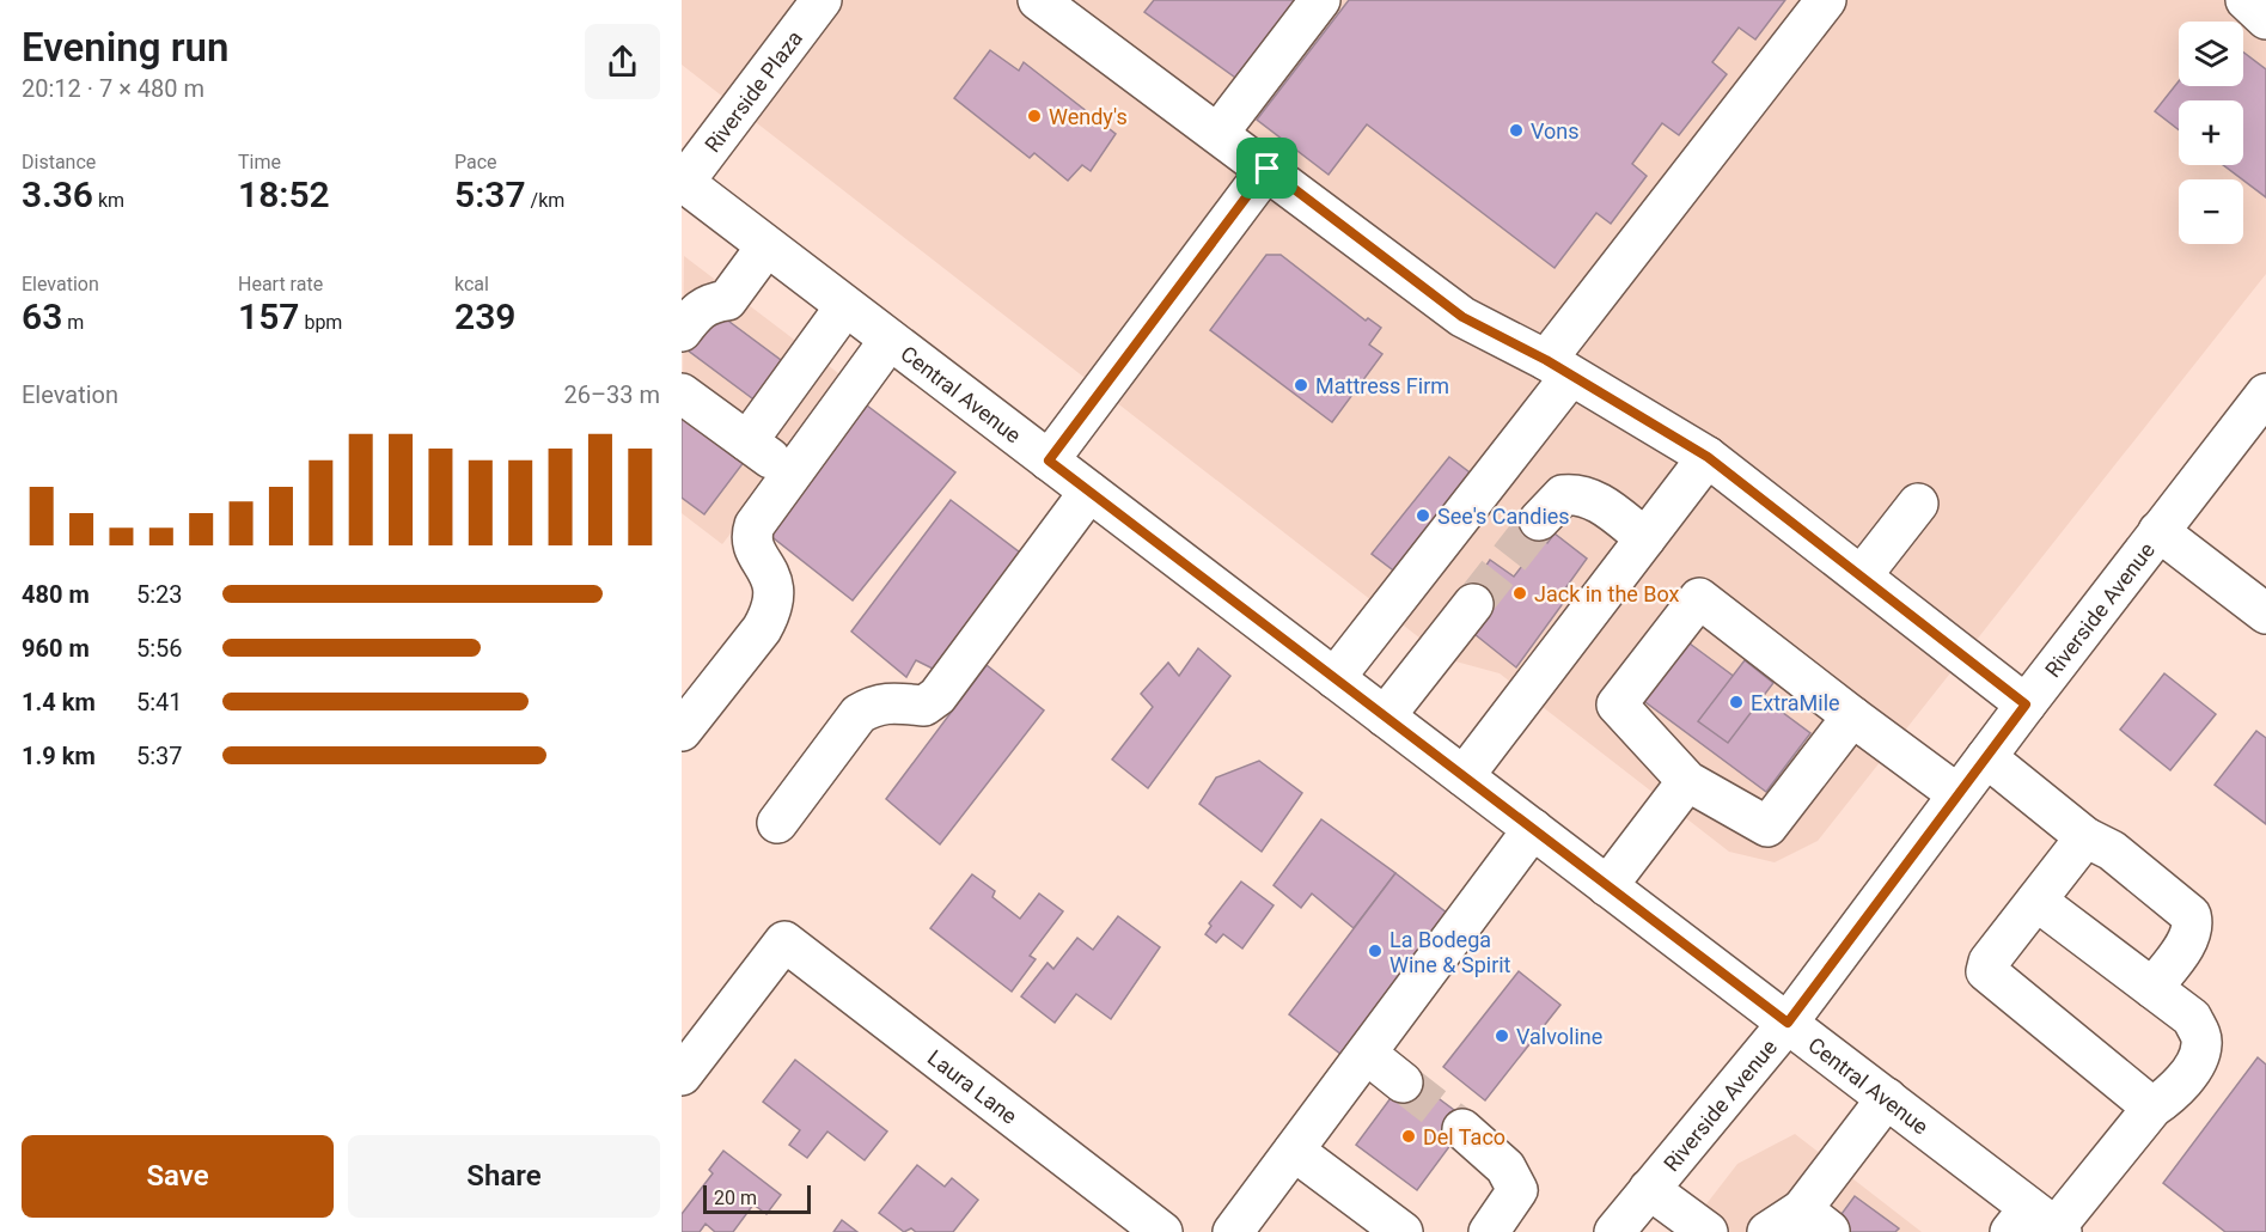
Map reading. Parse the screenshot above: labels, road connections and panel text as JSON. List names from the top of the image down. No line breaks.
{"streets":{"main road":["Riverside Plaza","Central Avenue","Riverside Avenue","Laura Lane"]},"crossings":[["Riverside Plaza","Central Avenue"],["Central Avenue","Riverside Avenue"]],"places":["Wendy's","Vons","Mattress Firm","See's Candies","Jack in the Box","ExtraMile","La Bodega Wine & Spirit","Valvoline","Del Taco"],"scale_bar":"20 m","page":{"heading":["Evening run","20:12 · 7 × 480 m"],"map_buttons":["+","−"],"stats":[["Distance","3.36 km"],["Time","18:52"],["Pace","5:37 /km"],["Elevation","63 m"],["Heart rate","157 bpm"],["kcal","239"]],"chart":["Elevation","26–33 m"],"list":[{"name":"480 m","note":"5:23"},{"name":"960 m","note":"5:56"},{"name":"1.4 km","note":"5:41"},{"name":"1.9 km","note":"5:37"}],"buttons":["Save","Share"],"scale":"20 m"}}
